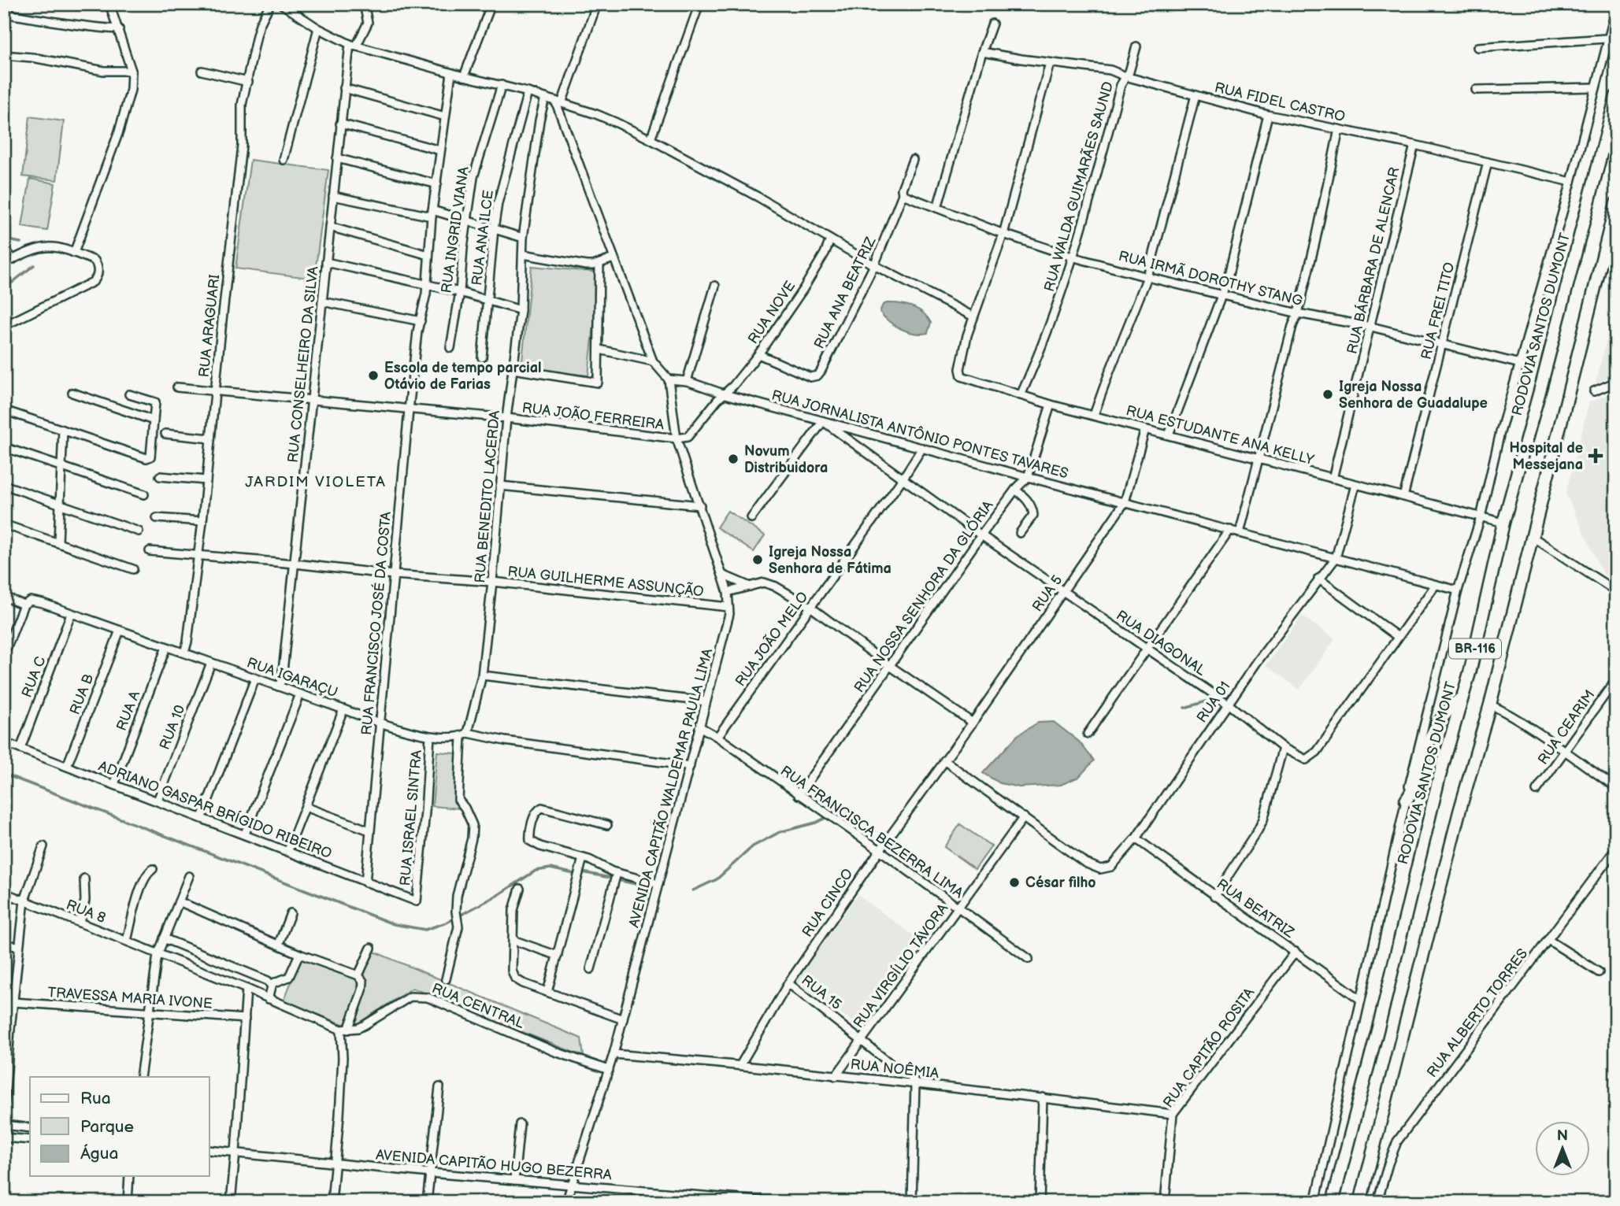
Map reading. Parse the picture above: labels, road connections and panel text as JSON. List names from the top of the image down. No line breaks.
{"streets":{"highway":["RODOVIA SANTOS DUMONT","BR-116"],"street":["RUA FIDEL CASTRO","RUA WALDA GUIMARÃES SAUND","RUA INGRID VIANA","RUA ANA ILCE","RUA BÁRBARA DE ALENCAR","RUA IRMÃ DOROTHY STANG","RUA ANA BEATRIZ","RUA FREI TITO","RUA NOVE","RUA ARAGUARI","RUA CONSELHEIRO DA SILVA","RUA JOÃO FERREIRA","RUA JORNALISTA ANTÔNIO PONTES TAVARES","RUA ESTUDANTE ANA KELLY","RUA BENEDITO LACERDA","RUA GUILHERME ASSUNÇÃO","RUA 5","RUA NOSSA SENHORA DA GLÓRIA","RUA FRANCISCO JOSÉ DA COSTA","RUA JOÃO MELO","RUA DIAGONAL","RUA C","RUA IGARAÇU","RUA B","RUA 01","RUA A","RUA 10","RUA CEARIM","AVENIDA CAPITÃO WALDEMAR PAULA LIMA","ADRIANO GASPAR BRÍGIDO RIBEIRO","RUA ISRAEL SINTRA","RUA FRANCISCA BEZERRA LIMA","RUA CINCO","RUA BEATRIZ","RUA 8","RUA VIRGÍLIO TÁVORA","RUA 15","TRAVESSA MARIA IVONE","RUA CENTRAL","RUA ALBERTO TORRES","RUA CAPITÃO ROSITA","RUA NOÊMIA","AVENIDA CAPITÃO HUGO BEZERRA"]},"crossings":[["RUA FIDEL CASTRO","RUA WALDA GUIMARÃES SAUND"],["RUA FIDEL CASTRO","RUA BÁRBARA DE ALENCAR"],["RUA FIDEL CASTRO","RUA FREI TITO"],["RUA WALDA GUIMARÃES SAUND","RUA IRMÃ DOROTHY STANG"],["RUA WALDA GUIMARÃES SAUND","RUA ESTUDANTE ANA KELLY"],["RUA BÁRBARA DE ALENCAR","RUA IRMÃ DOROTHY STANG"],["RUA BÁRBARA DE ALENCAR","RUA ESTUDANTE ANA KELLY"],["RUA IRMÃ DOROTHY STANG","RUA ANA BEATRIZ"],["RUA IRMÃ DOROTHY STANG","RUA FREI TITO"],["RUA ANA BEATRIZ","RUA NOVE"],["RUA FREI TITO","RUA ESTUDANTE ANA KELLY"],["RUA NOVE","RUA JOÃO FERREIRA"],["RUA NOVE","RUA JORNALISTA ANTÔNIO PONTES TAVARES"],["RUA NOVE","AVENIDA CAPITÃO WALDEMAR PAULA LIMA"],["RODOVIA SANTOS DUMONT","RUA ESTUDANTE ANA KELLY"],["RUA ARAGUARI","RUA JOÃO FERREIRA"],["RUA ARAGUARI","RUA GUILHERME ASSUNÇÃO"],["RUA ARAGUARI","RUA IGARAÇU"],["RUA CONSELHEIRO DA SILVA","RUA JOÃO FERREIRA"],["RUA CONSELHEIRO DA SILVA","RUA GUILHERME ASSUNÇÃO"],["RUA CONSELHEIRO DA SILVA","RUA IGARAÇU"],["RUA JOÃO FERREIRA","RUA BENEDITO LACERDA"],["RUA JOÃO FERREIRA","RUA FRANCISCO JOSÉ DA COSTA"],["RUA JOÃO FERREIRA","AVENIDA CAPITÃO WALDEMAR PAULA LIMA"],["RUA JORNALISTA ANTÔNIO PONTES TAVARES","RUA 5"],["RUA JORNALISTA ANTÔNIO PONTES TAVARES","RUA NOSSA SENHORA DA GLÓRIA"],["RUA JORNALISTA ANTÔNIO PONTES TAVARES","RUA JOÃO MELO"],["RUA JORNALISTA ANTÔNIO PONTES TAVARES","RUA DIAGONAL"],["RUA JORNALISTA ANTÔNIO PONTES TAVARES","RUA 01"],["RUA JORNALISTA ANTÔNIO PONTES TAVARES","AVENIDA CAPITÃO WALDEMAR PAULA LIMA"],["RUA ESTUDANTE ANA KELLY","RUA 5"],["RUA ESTUDANTE ANA KELLY","RUA NOSSA SENHORA DA GLÓRIA"],["RUA BENEDITO LACERDA","RUA GUILHERME ASSUNÇÃO"],["RUA BENEDITO LACERDA","RUA IGARAÇU"],["RUA GUILHERME ASSUNÇÃO","RUA FRANCISCO JOSÉ DA COSTA"],["RUA GUILHERME ASSUNÇÃO","AVENIDA CAPITÃO WALDEMAR PAULA LIMA"],["RUA 5","RUA DIAGONAL"],["RUA 5","RUA CINCO"],["RUA NOSSA SENHORA DA GLÓRIA","RUA DIAGONAL"],["RUA NOSSA SENHORA DA GLÓRIA","RUA FRANCISCA BEZERRA LIMA"],["RUA FRANCISCO JOSÉ DA COSTA","RUA IGARAÇU"],["RUA FRANCISCO JOSÉ DA COSTA","ADRIANO GASPAR BRÍGIDO RIBEIRO"],["RUA JOÃO MELO","RUA DIAGONAL"],["RUA JOÃO MELO","RUA FRANCISCA BEZERRA LIMA"],["RUA DIAGONAL","RUA 01"],["RUA C","RUA IGARAÇU"],["RUA C","ADRIANO GASPAR BRÍGIDO RIBEIRO"],["RUA IGARAÇU","RUA B"],["RUA IGARAÇU","RUA A"],["RUA IGARAÇU","RUA 10"],["RUA IGARAÇU","AVENIDA CAPITÃO WALDEMAR PAULA LIMA"],["RUA IGARAÇU","RUA ISRAEL SINTRA"],["RUA B","ADRIANO GASPAR BRÍGIDO RIBEIRO"],["RUA 01","RUA BEATRIZ"],["RUA 01","RUA VIRGÍLIO TÁVORA"],["RUA A","ADRIANO GASPAR BRÍGIDO RIBEIRO"],["RUA 10","ADRIANO GASPAR BRÍGIDO RIBEIRO"],["AVENIDA CAPITÃO WALDEMAR PAULA LIMA","RUA FRANCISCA BEZERRA LIMA"],["AVENIDA CAPITÃO WALDEMAR PAULA LIMA","RUA CENTRAL"],["AVENIDA CAPITÃO WALDEMAR PAULA LIMA","RUA NOÊMIA"],["AVENIDA CAPITÃO WALDEMAR PAULA LIMA","AVENIDA CAPITÃO HUGO BEZERRA"],["ADRIANO GASPAR BRÍGIDO RIBEIRO","RUA ISRAEL SINTRA"],["RUA FRANCISCA BEZERRA LIMA","RUA CINCO"],["RUA FRANCISCA BEZERRA LIMA","RUA VIRGÍLIO TÁVORA"],["RUA CINCO","RUA 15"],["RUA CINCO","RUA NOÊMIA"],["RUA BEATRIZ","RUA CAPITÃO ROSITA"],["RUA VIRGÍLIO TÁVORA","RUA 15"],["RUA VIRGÍLIO TÁVORA","RUA NOÊMIA"],["RUA 15","RUA NOÊMIA"],["RUA CAPITÃO ROSITA","RUA NOÊMIA"]],"districts":["JARDIM VIOLETA"],"places":{"other":["Escola de tempo parcial Otávio de Farias","Igreja Nossa Senhora de Guadalupe","Novum Distribuidora","Igreja Nossa Senhora de Fátima","César filho"],"health":["Hospital de Messejana"]},"legend":["Rua","Parque","Água"],"north":"top"}
